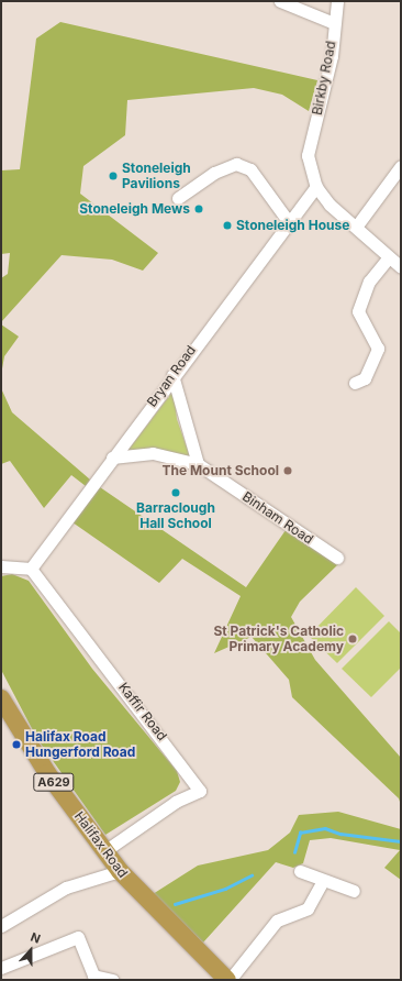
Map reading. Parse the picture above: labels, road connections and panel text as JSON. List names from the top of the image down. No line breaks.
{"streets":{"highway":["A629","Halifax Road"],"street":["Birkby Road","Bryan Road","Binham Road","Kaffir Road"]},"crossings":[["Birkby Road","Bryan Road"],["Bryan Road","Binham Road"],["Bryan Road","Kaffir Road"],["Kaffir Road","Halifax Road"]],"places":["Stoneleigh Pavilions","Stoneleigh Mews","Stoneleigh House","The Mount School","Barraclough Hall School","St Patrick's Catholic Primary Academy","Halifax Road Hungerford Road"],"north":"top"}
